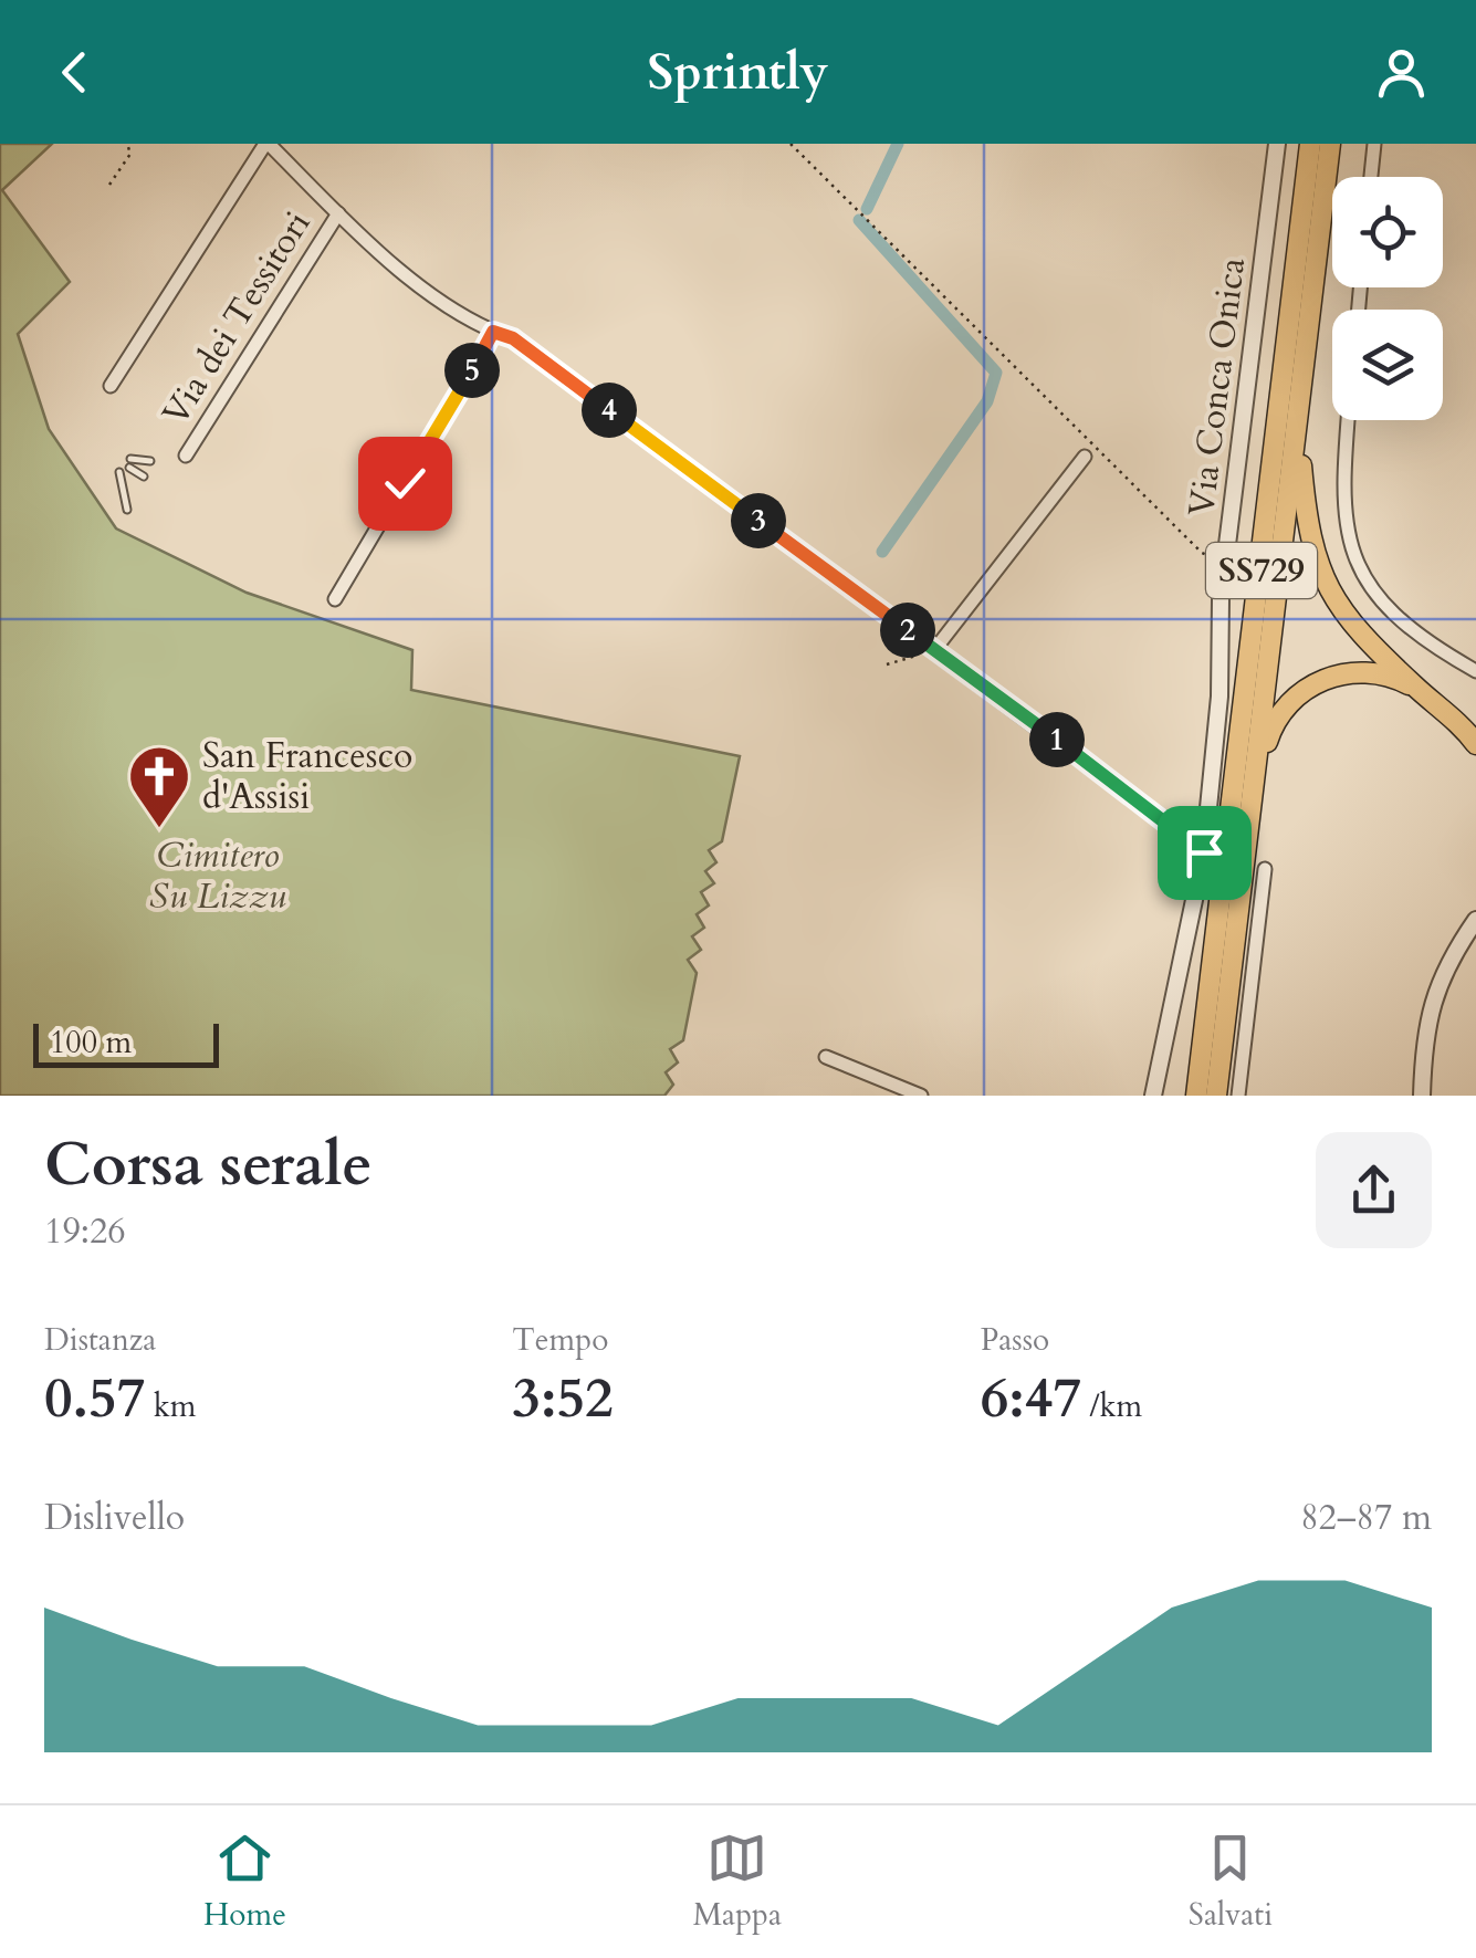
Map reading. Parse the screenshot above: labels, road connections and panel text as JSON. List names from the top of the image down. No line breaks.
{"streets":{"highway":["SS729"],"street":["Via dei Tessitori","Via Conca Onica"]},"parks":["Cimitero Su Lizzu"],"places":{"church":["San Francesco d'Assisi"]},"scale_bar":"100 m","page":{"header":"Sprintly","pins":["5","4","3","2","1"],"scale":"100 m","heading":["Corsa serale","19:26"],"stats":[["Distanza","0.57 km"],["Tempo","3:52"],["Passo","6:47 /km"]],"chart":["Dislivello","82–87 m"],"tabs":["Home","Mappa","Salvati"]}}
